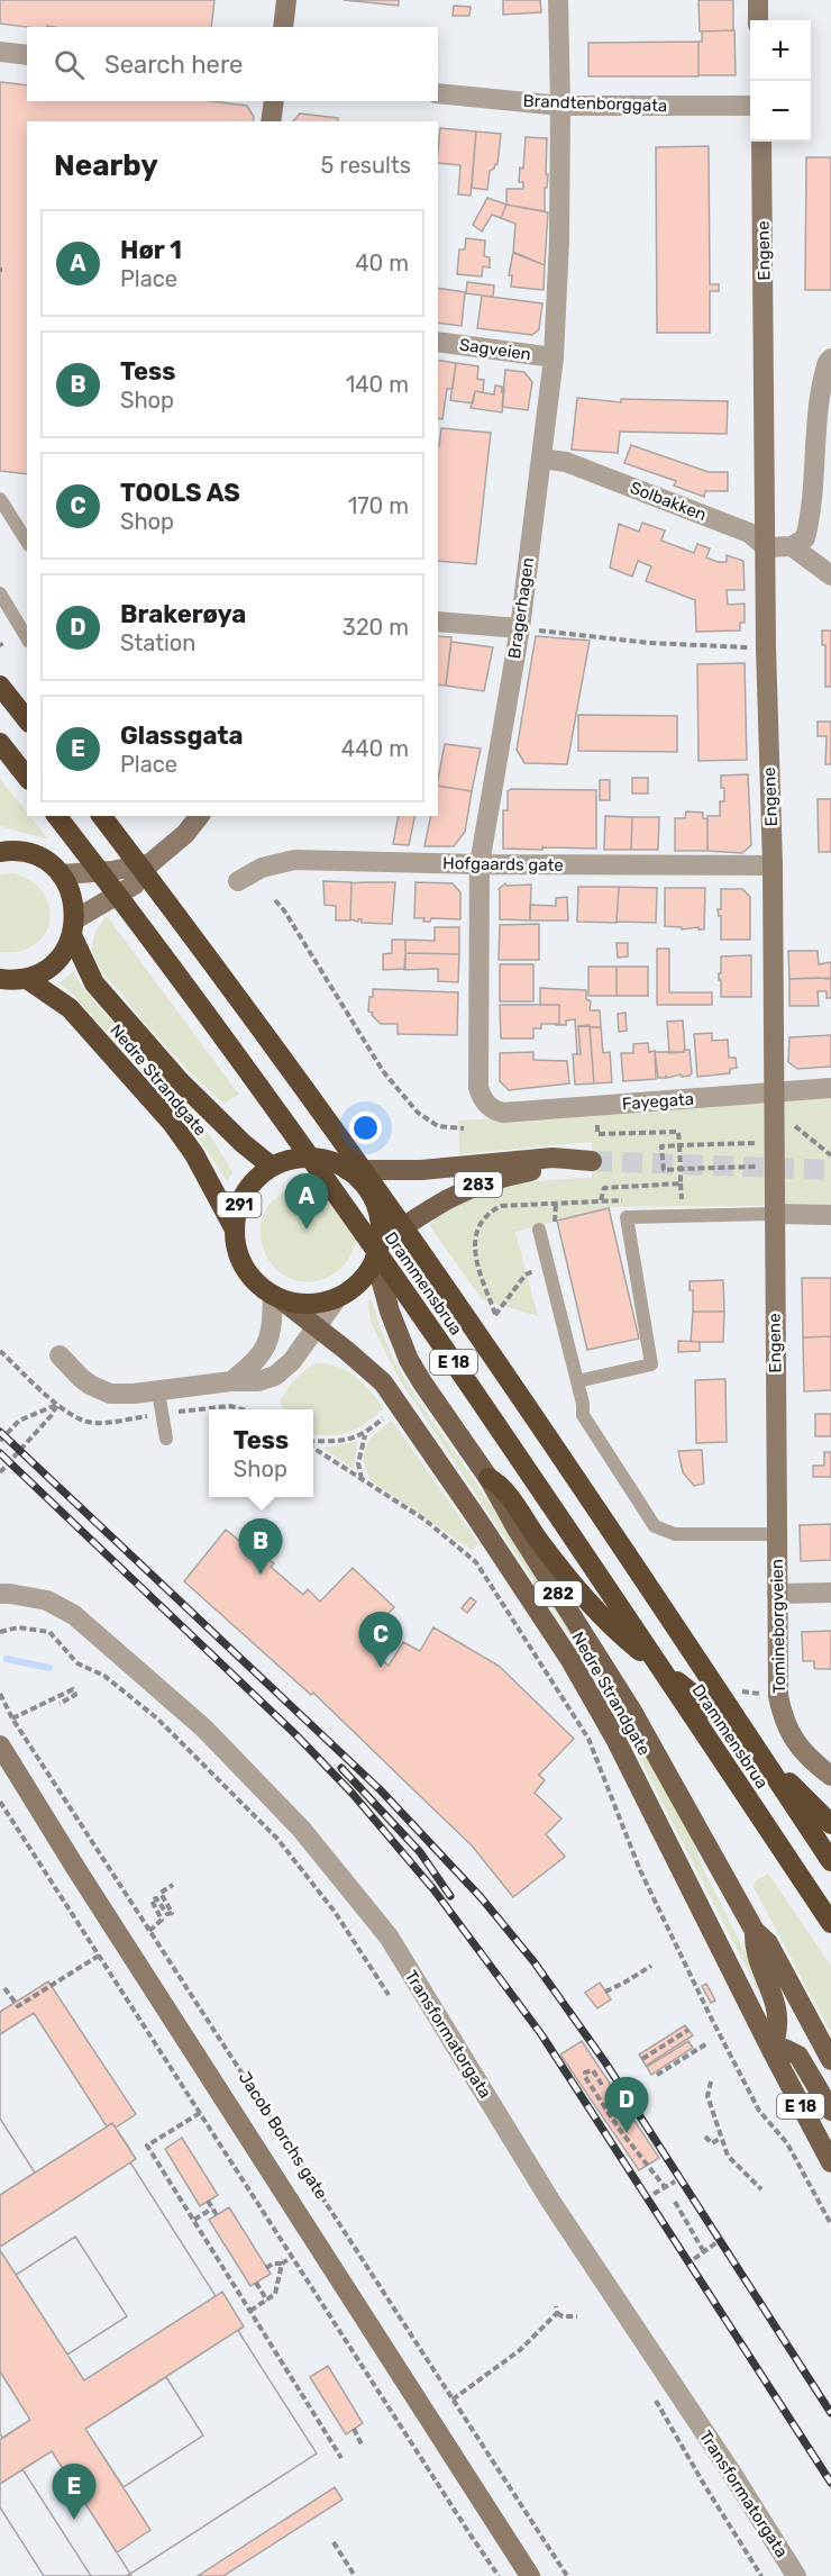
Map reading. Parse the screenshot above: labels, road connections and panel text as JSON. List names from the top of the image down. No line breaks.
{"streets":{"highway":["Nedre Strandgate","291","Drammensbrua","E 18"],"main road":["Engene","283","282","Tomineborgveien","Jacob Borchs gate"],"street":["Brandtenborggata","Sagveien","Solbakken","Bragerhagen","Hofgaards gate","Fayegata","Transformatorgata"]},"crossings":[["Brandtenborggata","Bragerhagen"],["Engene","Solbakken"],["Engene","Hofgaards gate"],["Engene","Fayegata"],["Engene","Tomineborgveien"],["Sagveien","Bragerhagen"],["Solbakken","Bragerhagen"],["Bragerhagen","Hofgaards gate"],["Bragerhagen","Fayegata"],["Nedre Strandgate","283"],["Nedre Strandgate","291"],["Nedre Strandgate","E 18"],["Nedre Strandgate","282"],["283","291"]],"page":{"map_buttons":["+","−"],"search":"Search here","heading":["Nearby","5 results"],"list":[{"mark":"A","name":"Hør 1","note":"Place","value":"40 m"},{"mark":"B","name":"Tess","note":"Shop","value":"140 m"},{"mark":"C","name":"TOOLS AS","note":"Shop","value":"170 m"},{"mark":"D","name":"Brakerøya","note":"Station","value":"320 m"},{"mark":"E","name":"Glassgata","note":"Place","value":"440 m"}],"pins":["A","B","C","D","E"],"popup":["Tess","Shop"]}}
